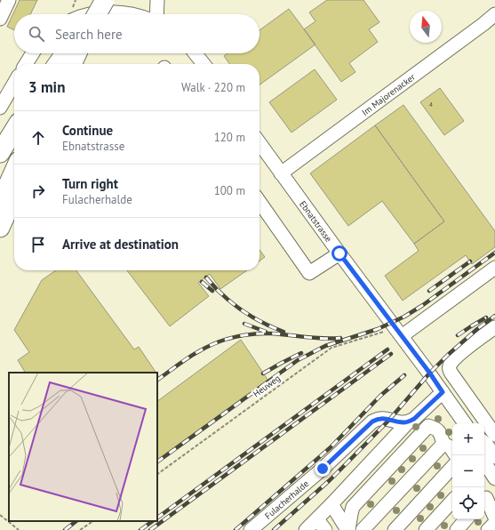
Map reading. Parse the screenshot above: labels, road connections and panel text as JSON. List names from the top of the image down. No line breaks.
{"streets":{"street":["Im Majorenacker","Ebnatstrasse","Fulacherhalde"],"path":["Heuweg"]},"crossings":[["Im Majorenacker","Ebnatstrasse"],["Ebnatstrasse","Heuweg"]],"house_numbers":["4"],"north":"top","page":{"search":"Search here","heading":["3 min","Walk · 220 m"],"list":[["Continue","Ebnatstrasse","120 m"],["Turn right","Fulacherhalde","100 m"],"Arrive at destination"],"map_buttons":["+","−"]}}
